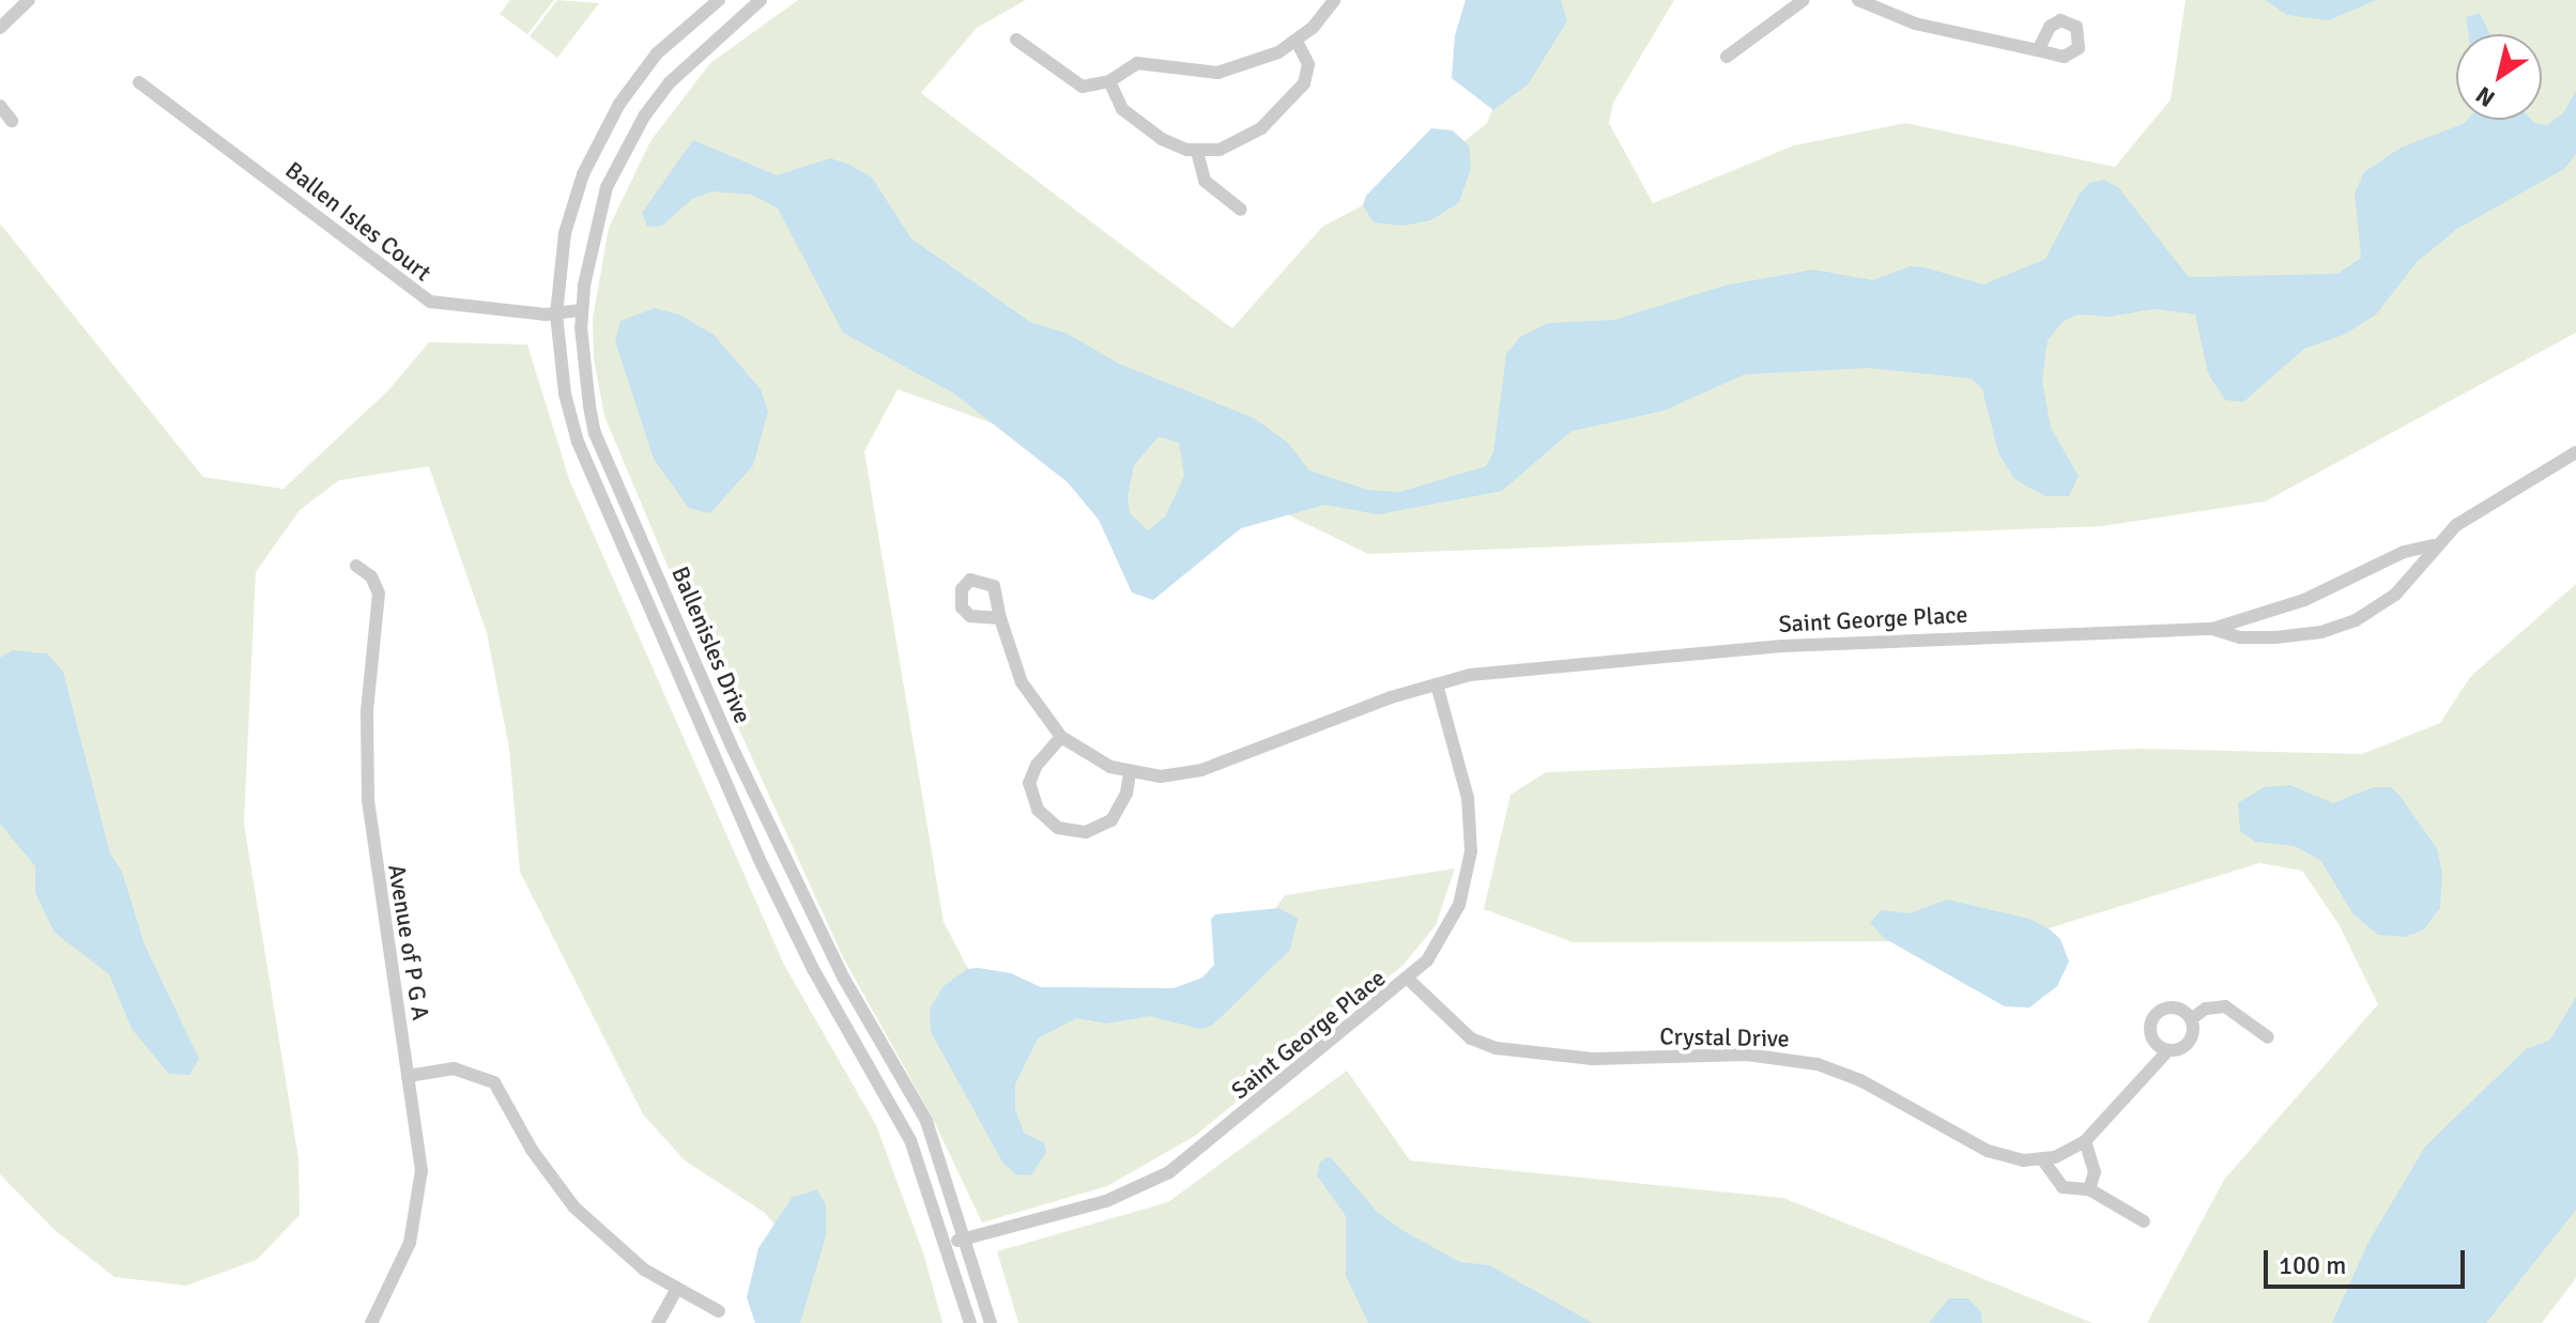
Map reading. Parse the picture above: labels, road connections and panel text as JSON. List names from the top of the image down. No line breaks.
{"streets":{"street":["Ballen Isles Court","Saint George Place","Ballenisles Drive","Avenue of P G A","Crystal Drive"]},"crossings":[["Ballen Isles Court","Ballenisles Drive"],["Saint George Place","Ballenisles Drive"],["Saint George Place","Crystal Drive"]],"scale_bar":"100 m","north":"bottom left"}
